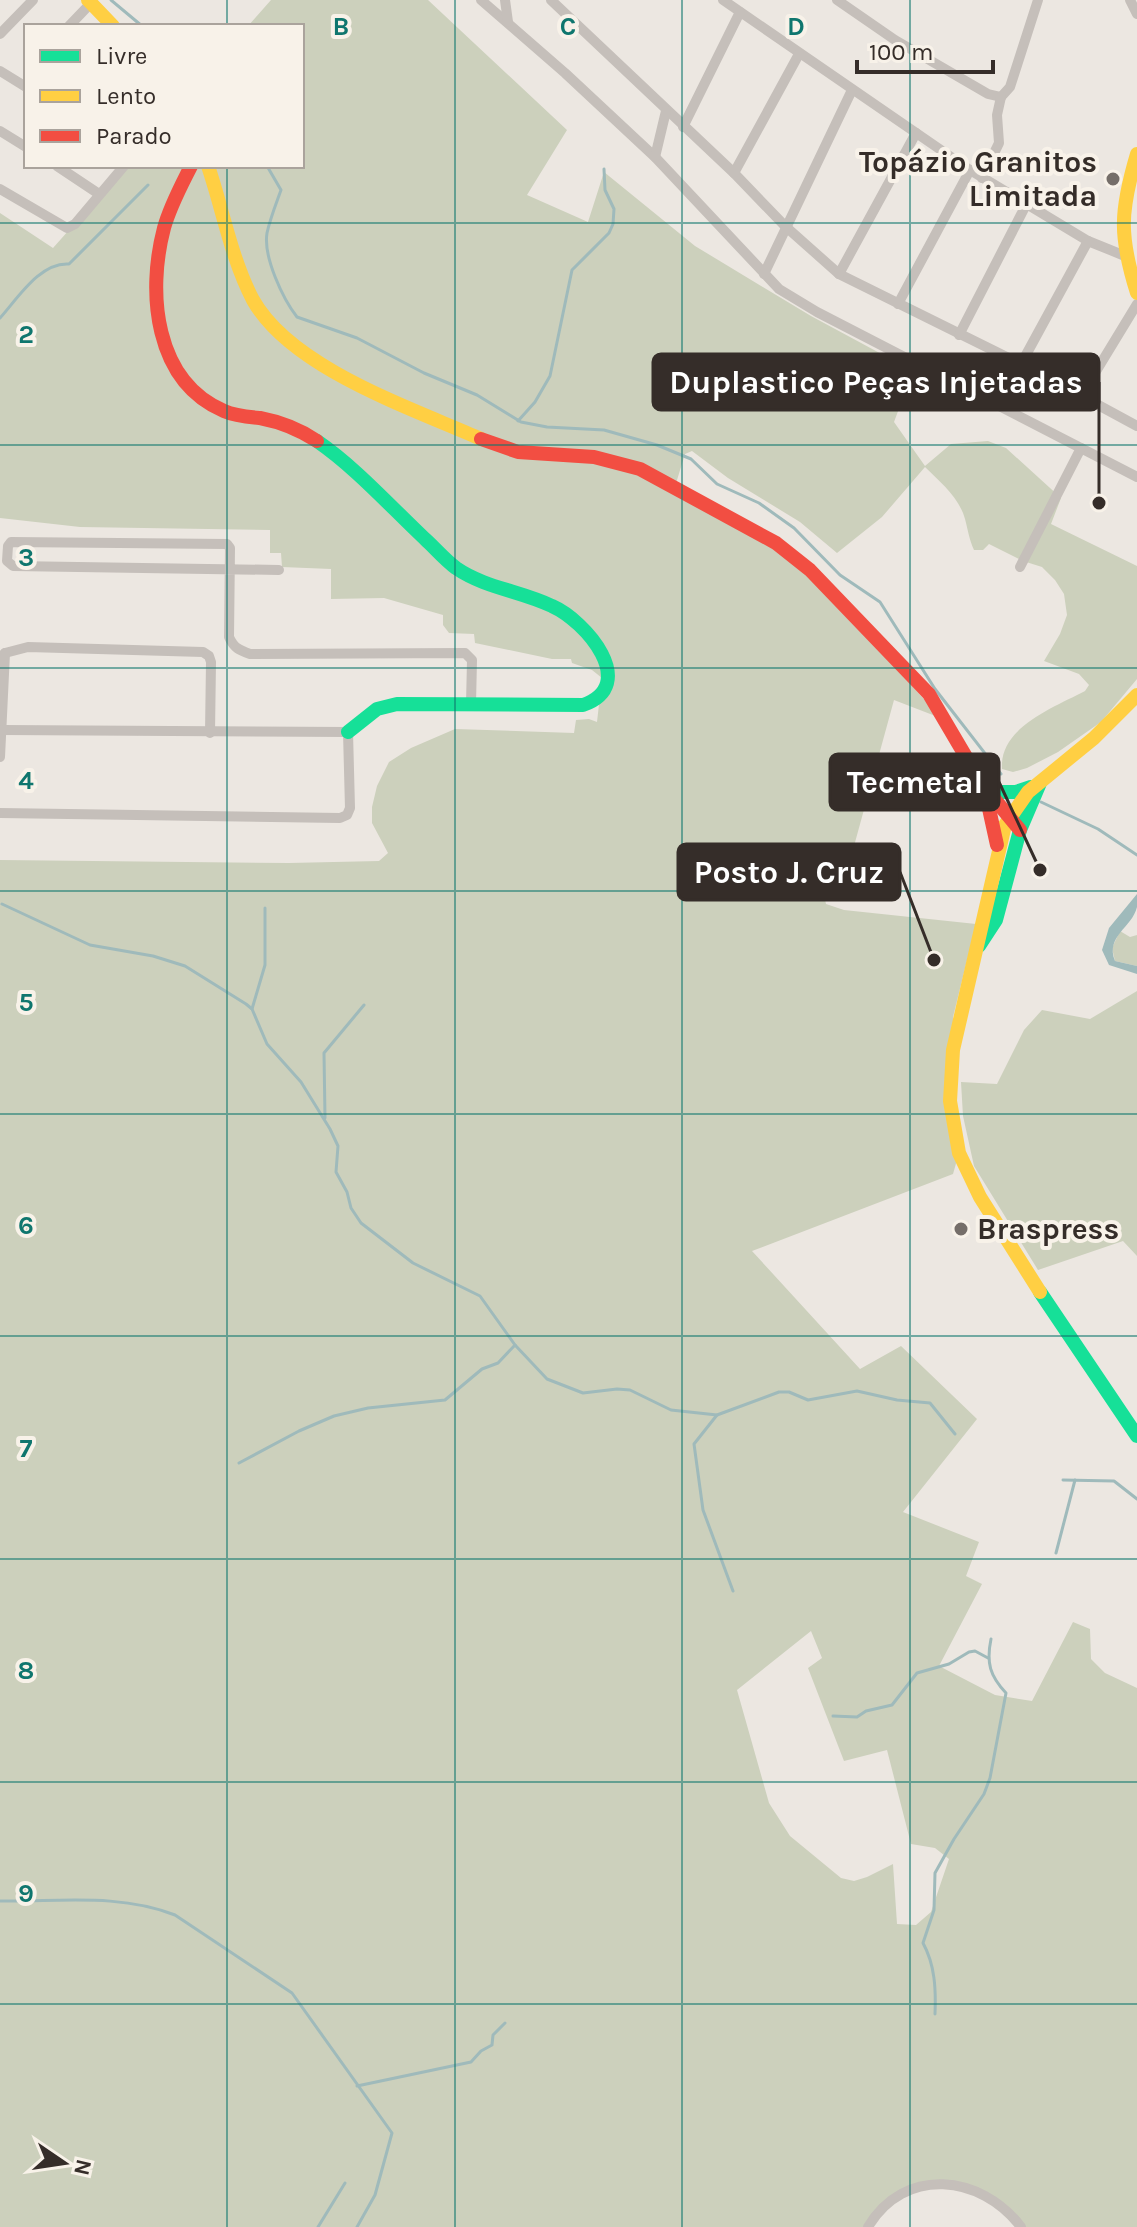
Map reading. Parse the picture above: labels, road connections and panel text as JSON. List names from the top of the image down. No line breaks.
{"places":["Topázio Granitos Limitada","Duplastico Peças Injetadas","Tecmetal","Posto J. Cruz","Braspress"],"legend":["Livre","Lento","Parado"],"scale_bar":"100 m","north":"right","grid":{"columns":["B","C","D"],"rows":["2","3","4","5","6","7","8","9"]}}
